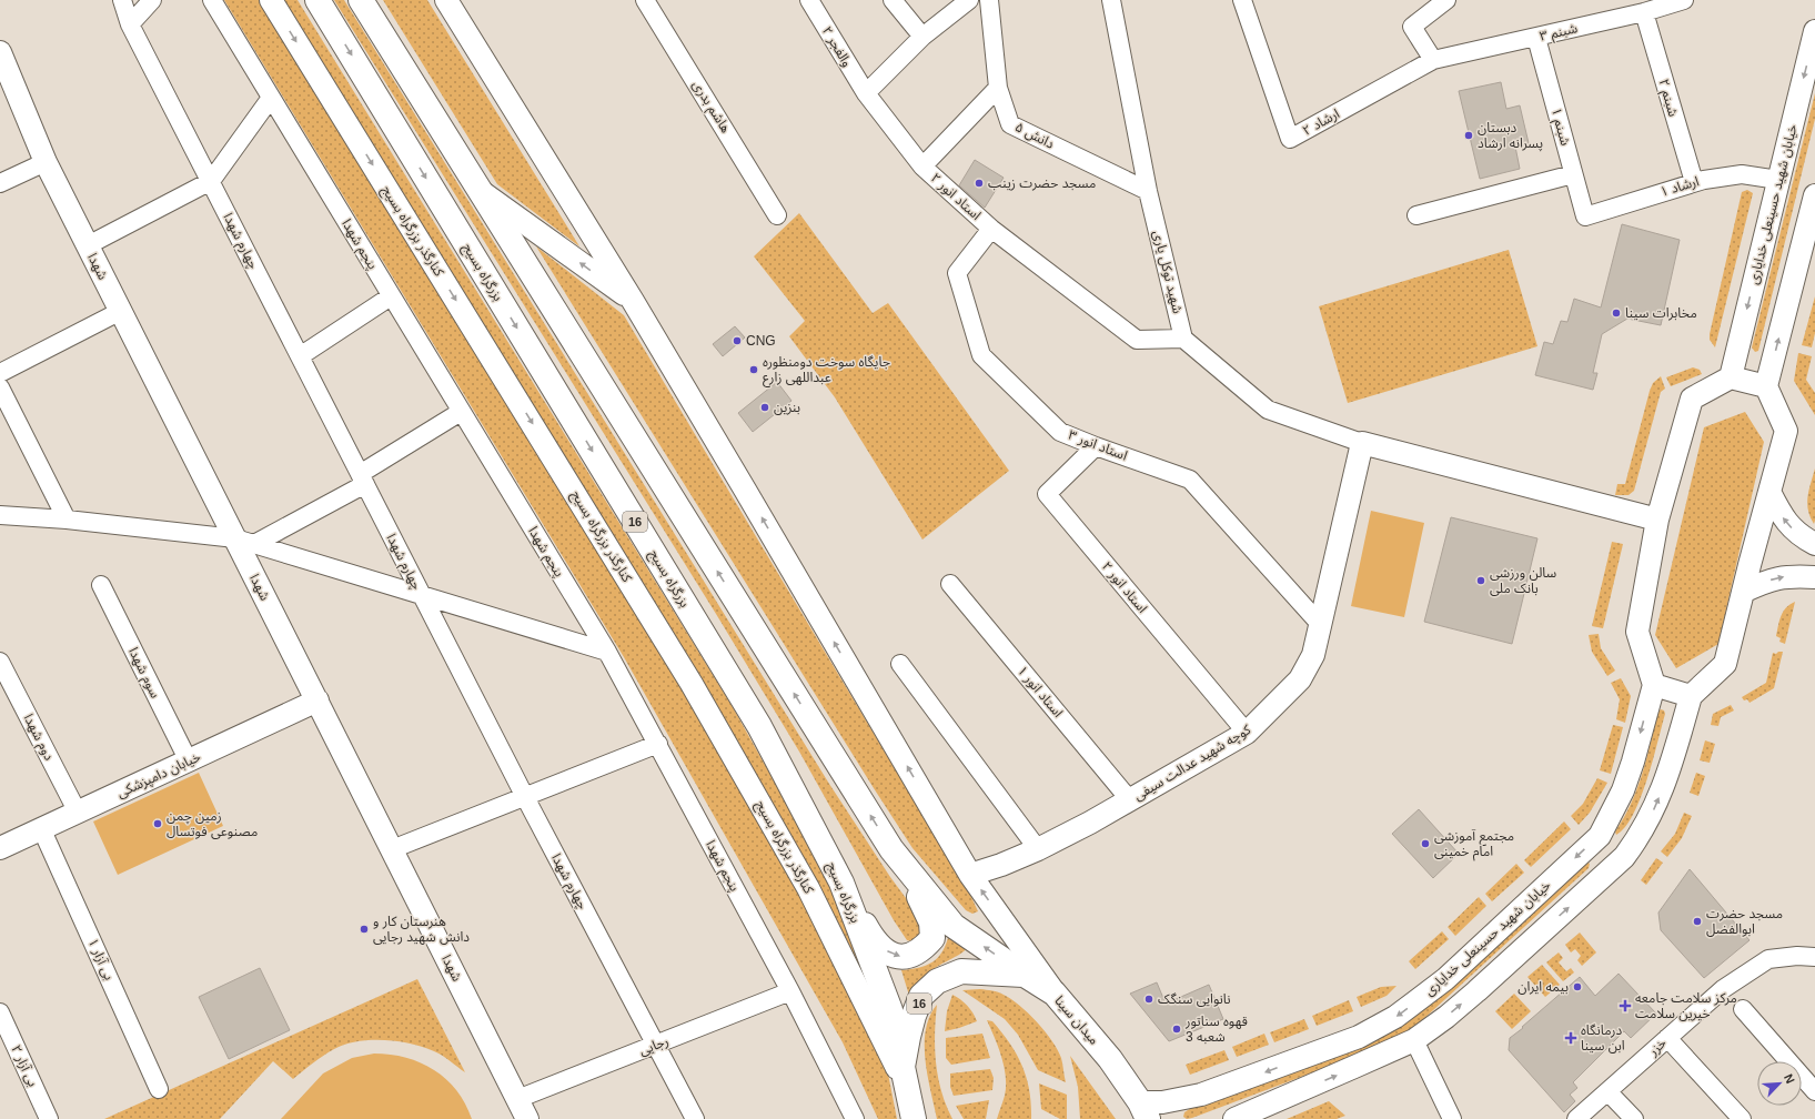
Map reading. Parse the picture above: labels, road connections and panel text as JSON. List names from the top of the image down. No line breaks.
{"streets":{"highway":["بزرگراه بسیج","16","میدان سینا"],"street":["شبنم ۳","والفجر ۲","شبنم ۲","هاشم بدری","ارشاد ۲","شبنم ۱","دانش ۵","ارشاد ۱","استاد انور ۲","خیابان شهید حسینعلی خدایاری","کنارگذر بزرگراه بسیج","چهارم شهدا","پنجم شهدا","شهدا","شهید توکل یاری","استاد انور ۳","سوم شهدا","استاد انور ۱","دوم شهدا","کوچه شهید عدالت سیفی","خیابان دامپزشکی","بی آزار ۱","رجایی","خزر","بی آزار ۲"]},"crossings":[["شبنم ۳","شبنم ۲"],["شبنم ۳","ارشاد ۲"],["شبنم ۳","شبنم ۱"],["والفجر ۲","استاد انور ۲"],["شبنم ۲","ارشاد ۱"],["شبنم ۱","ارشاد ۱"],["دانش ۵","شهید توکل یاری"],["ارشاد ۱","خیابان شهید حسینعلی خدایاری"],["استاد انور ۲","شهید توکل یاری"],["استاد انور ۲","استاد انور ۳"],["استاد انور ۲","کوچه شهید عدالت سیفی"],["خیابان شهید حسینعلی خدایاری","میدان سینا"],["کنارگذر بزرگراه بسیج","بزرگراه بسیج"],["کنارگذر بزرگراه بسیج","میدان سینا"],["چهارم شهدا","رجایی"],["پنجم شهدا","رجایی"],["شهدا","خیابان دامپزشکی"],["شهدا","رجایی"],["بزرگراه بسیج","میدان سینا"],["استاد انور ۳","کوچه شهید عدالت سیفی"],["16","میدان سینا"],["سوم شهدا","خیابان دامپزشکی"],["استاد انور ۱","کوچه شهید عدالت سیفی"],["دوم شهدا","خیابان دامپزشکی"],["خیابان دامپزشکی","بی آزار ۱"]],"places":{"other":["دبستان پسرانه ارشاد","مسجد حضرت زینب","مخابرات سینا","CNG","جایگاه سوخت دومنظوره عبداللهی زارع","بنزین","سالن ورزشی بانک ملی","زمین چمن مصنوعی فوتسال","مجتمع آموزشی امام خمینی","مسجد حضرت ابوالفضل","هنرستان کار و دانش شهید رجایی","بیمه ایران","نانوایی سنگک","قهوه سناتور شعبه 3"],"health":["مرکز سلامت جامعه خیرین سلامت","درمانگاه ابن سینا"]},"north":"top right"}
